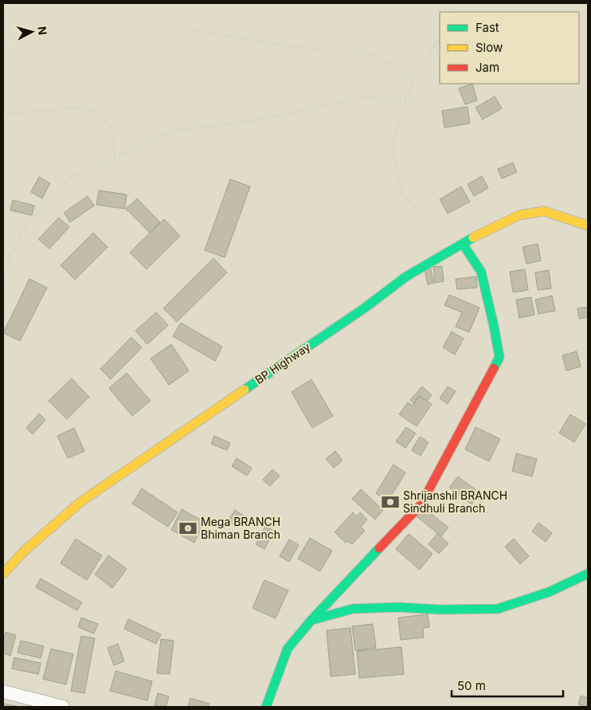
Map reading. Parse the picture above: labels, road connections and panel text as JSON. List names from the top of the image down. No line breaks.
{"streets":{"main road":["BP Highway"]},"places":{"bank":["Shrijanshil BRANCH Sindhuli Branch","Mega BRANCH Bhiman Branch"]},"legend":["Fast","Slow","Jam"],"scale_bar":"50 m","north":"right"}
